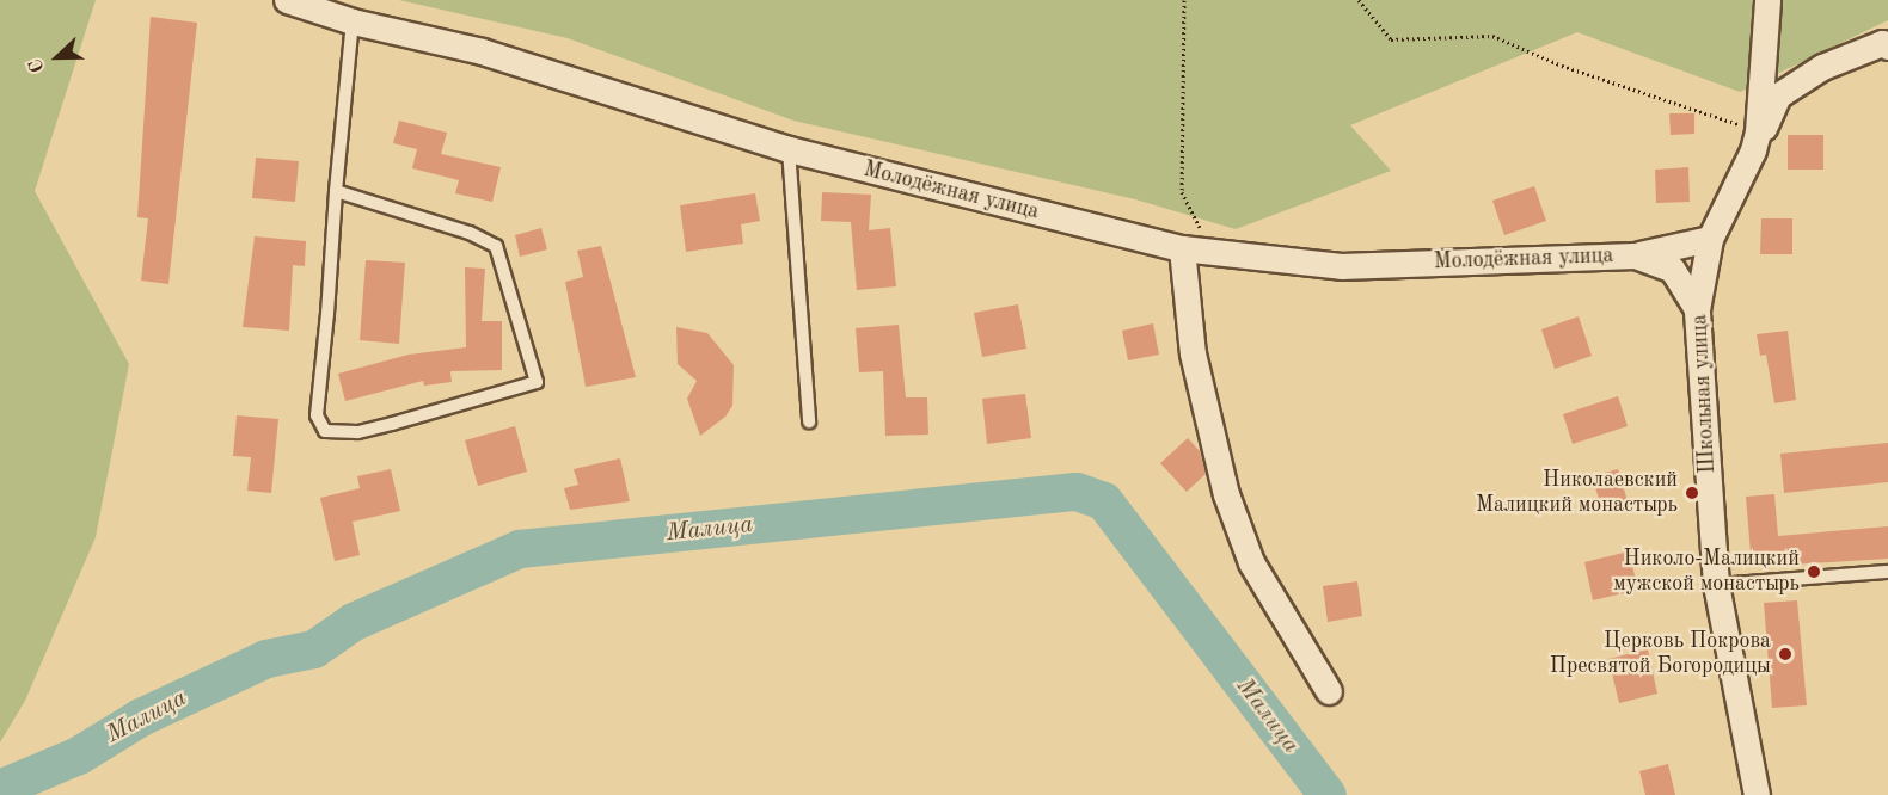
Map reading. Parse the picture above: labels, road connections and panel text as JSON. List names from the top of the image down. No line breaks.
{"streets":{"street":["Молодёжная улица","Школьная улица"]},"crossings":[["Молодёжная улица","Школьная улица"]],"water":["Малица"],"places":["Николаевский Малицкий монастырь","Николо-Малицкий мужской монастырь","Церковь Покрова Пресвятой Богородицы"],"north":"left"}
